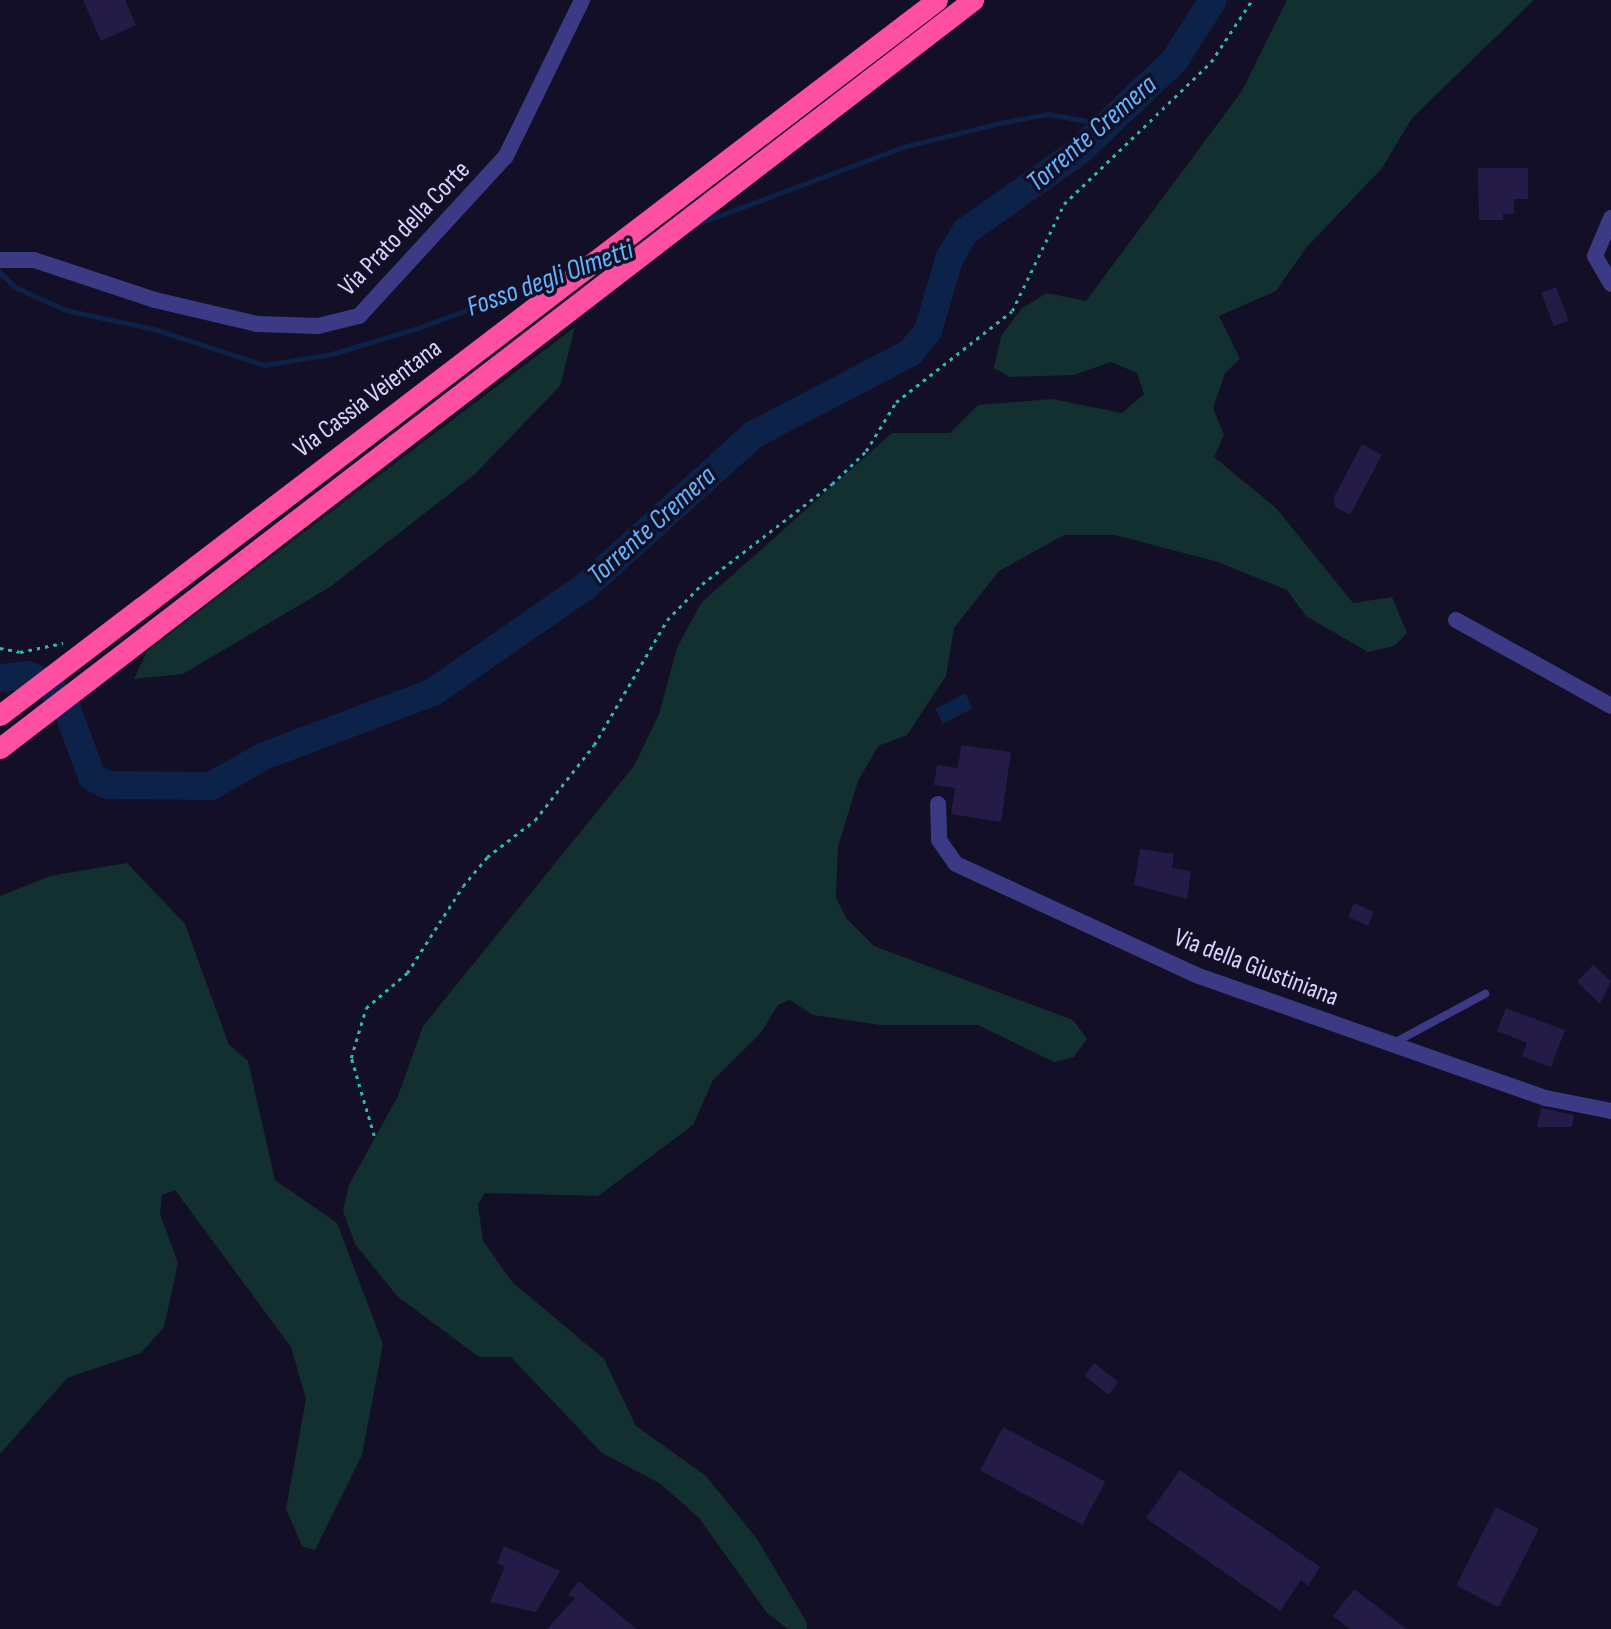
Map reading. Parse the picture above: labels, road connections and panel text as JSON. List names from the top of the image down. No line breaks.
{"streets":{"highway":["Via Cassia Veientana"],"street":["Via Prato della Corte","Via della Giustiniana"]},"water":["Torrente Cremera","Fosso degli Olmetti"]}
